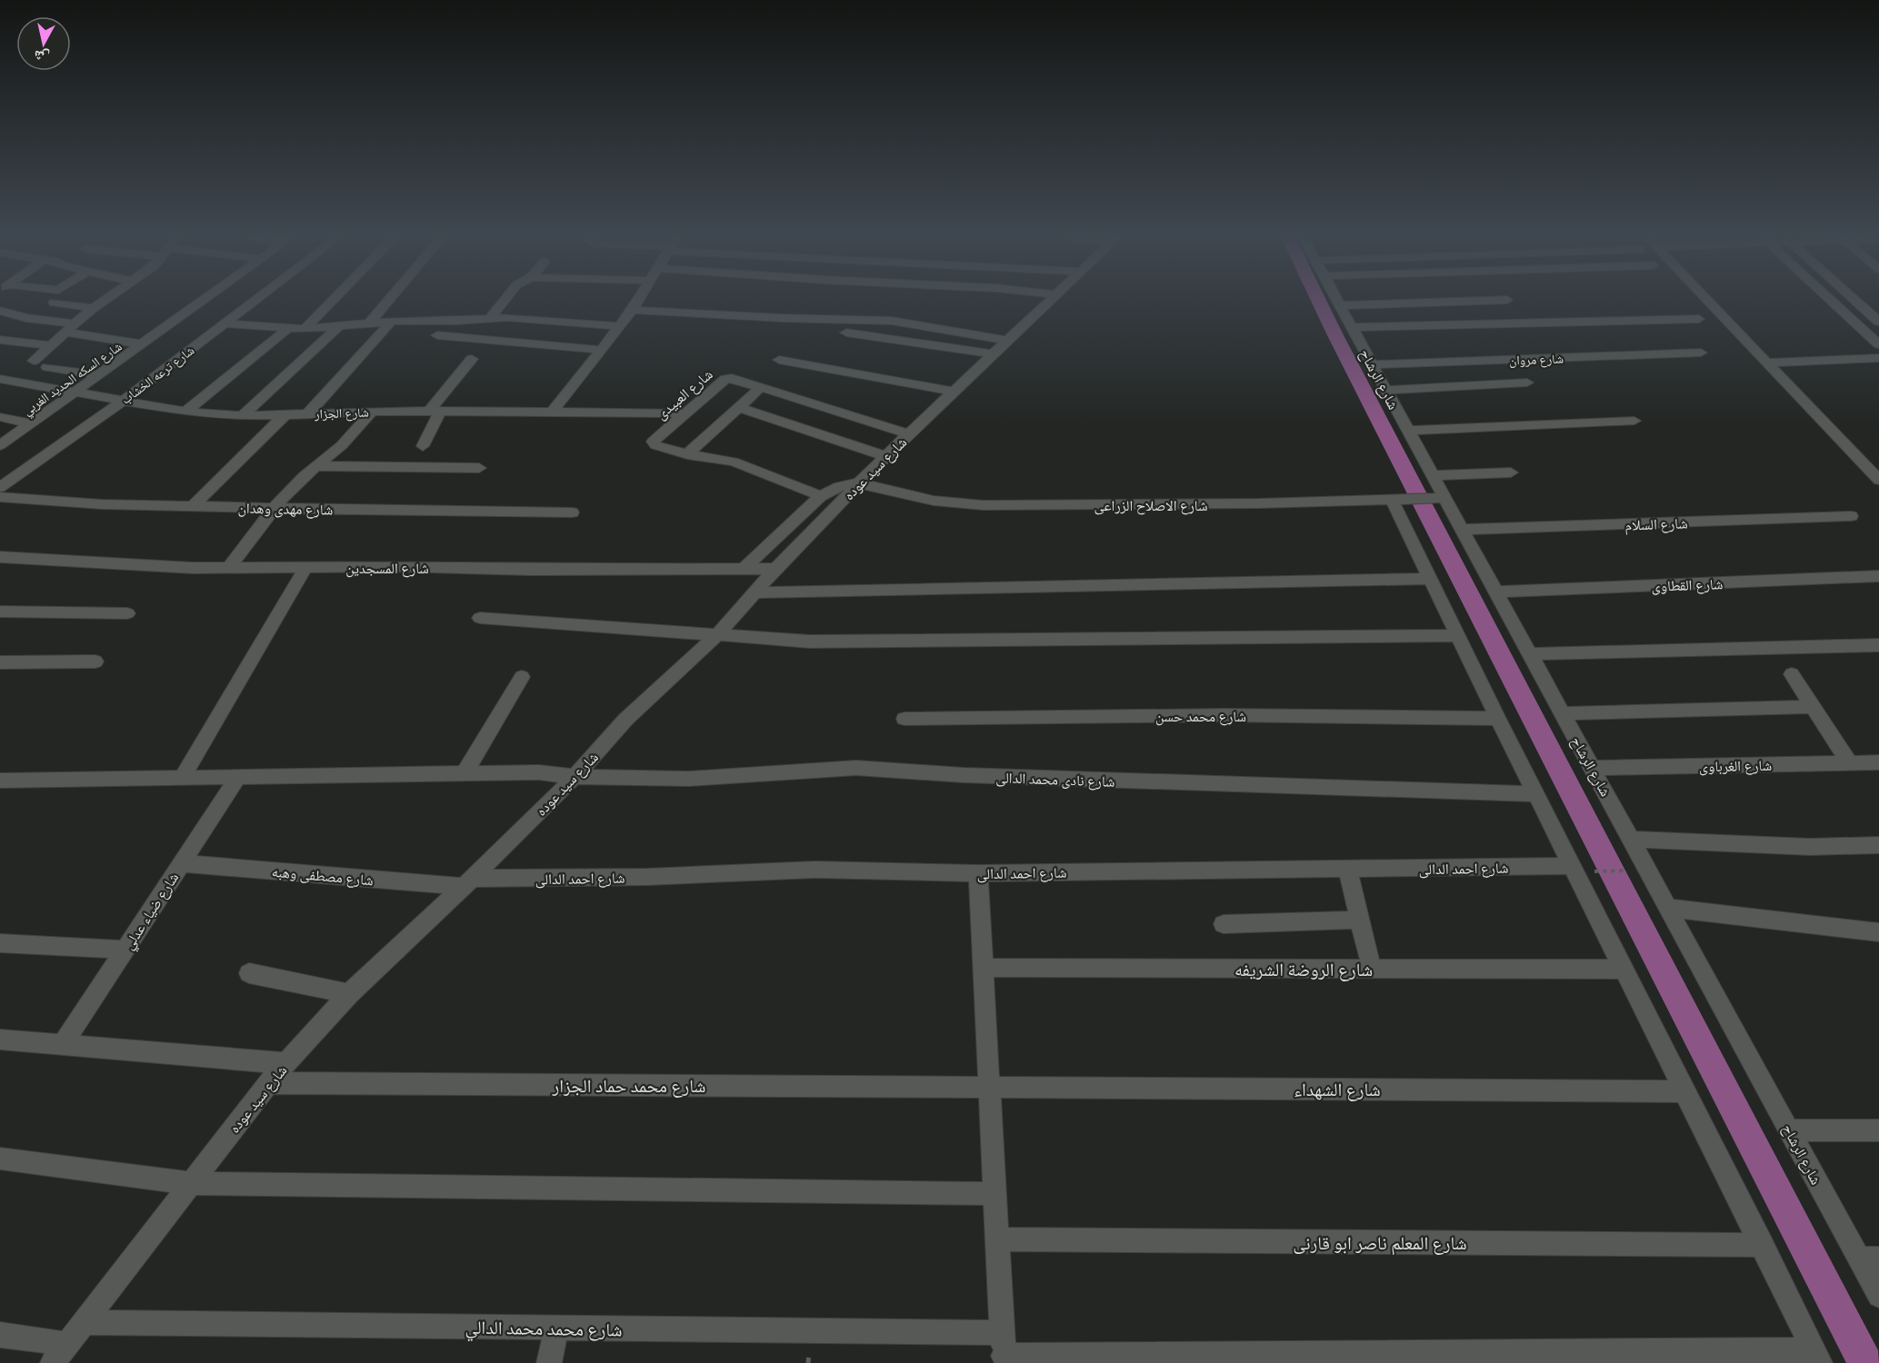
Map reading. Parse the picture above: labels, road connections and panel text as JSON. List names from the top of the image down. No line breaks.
{"streets":{"street":["شارع مروان","شارع ترعه الخشاب","شارع السكه الحديد الغربي","شارع الرشاح","شارع العبيدى","شارع الجزار","شارع سيد عوده","شارع الاصلاح الزراعى","شارع مهدى وهدان","شارع السلام","شارع المسجدين","شارع القطاوى","شارع محمد حسن","شارع الغرباوى","شارع نادى محمد الدالى","شارع احمد الدالى","شارع مصطفى وهبه","شارع ضياء عدلي","شارع الروضة الشريفه","شارع محمد حماد الجزار","شارع الشهداء","شارع المعلم ناصر ابو قارنى","شارع محمد محمد الدالي"]},"crossings":[["شارع مروان","شارع الرشاح"],["شارع ترعه الخشاب","شارع الجزار"],["شارع السكه الحديد الغربي","شارع الجزار"],["شارع الرشاح","شارع الاصلاح الزراعى"],["شارع الرشاح","شارع السلام"],["شارع الرشاح","شارع القطاوى"],["شارع الرشاح","شارع الغرباوى"],["شارع العبيدى","شارع الجزار"],["شارع العبيدى","شارع سيد عوده"],["شارع سيد عوده","شارع الاصلاح الزراعى"],["شارع سيد عوده","شارع المسجدين"],["شارع سيد عوده","شارع نادى محمد الدالى"],["شارع سيد عوده","شارع احمد الدالى"],["شارع سيد عوده","شارع مصطفى وهبه"],["شارع سيد عوده","شارع محمد حماد الجزار"],["شارع سيد عوده","شارع محمد محمد الدالي"],["شارع نادى محمد الدالى","شارع ضياء عدلي"],["شارع احمد الدالى","شارع مصطفى وهبه"],["شارع مصطفى وهبه","شارع ضياء عدلي"],["شارع محمد حماد الجزار","شارع الشهداء"]],"north":"bottom"}
